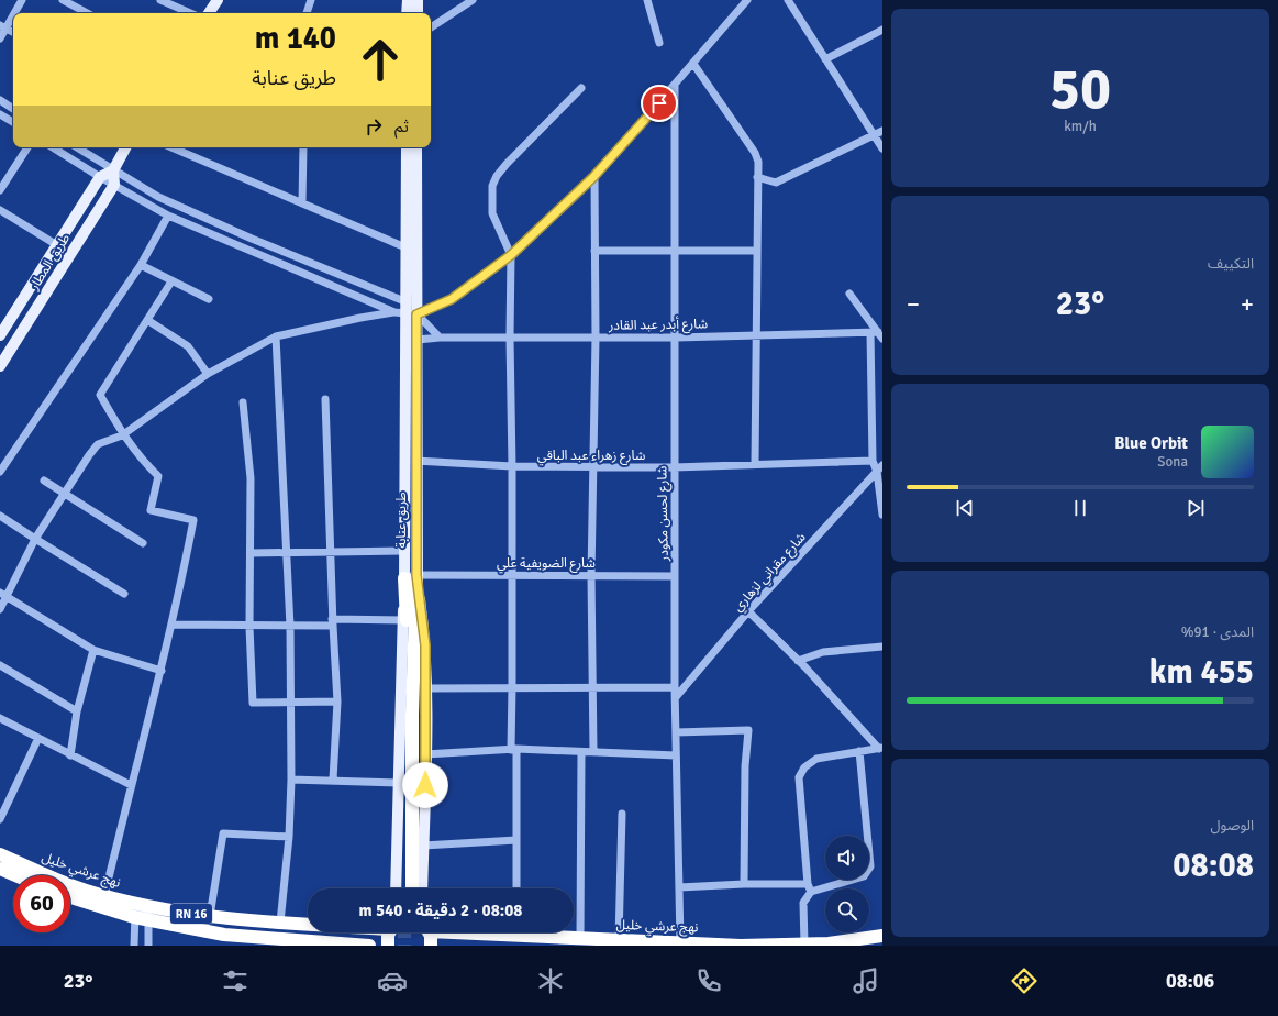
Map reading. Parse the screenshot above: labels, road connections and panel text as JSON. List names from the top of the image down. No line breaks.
{"streets":{"highway":["طريق عنابة","نهج عرشي خليل","RN 16"],"main road":["طريق المطار"],"street":["شارع أبدر عبد القادر","شارع زهراء عبد الباقي","شارع لحسن مكودر","شارع الضويفية علي","شارع مقراني لزهاري"]},"crossings":[["شارع أبدر عبد القادر","شارع لحسن مكودر"],["شارع أبدر عبد القادر","طريق عنابة"],["شارع زهراء عبد الباقي","شارع لحسن مكودر"],["شارع زهراء عبد الباقي","طريق عنابة"],["شارع لحسن مكودر","شارع الضويفية علي"],["شارع لحسن مكودر","شارع مقراني لزهاري"],["شارع لحسن مكودر","نهج عرشي خليل"],["طريق عنابة","شارع الضويفية علي"]],"page":{"tile":[["50","km/h"],"التكييف",["المدى · 91%","455 km"],["الوصول","08:08"]],"turn":["140 m","طريق عنابة"],"then":"ثم","heat":["−","23°","+"],"song":["Blue Orbit","Sona"],"limit":"60","trip":"08:08 · 2 دقيقة · 540 m","tabs":["08:06","23°"]}}
